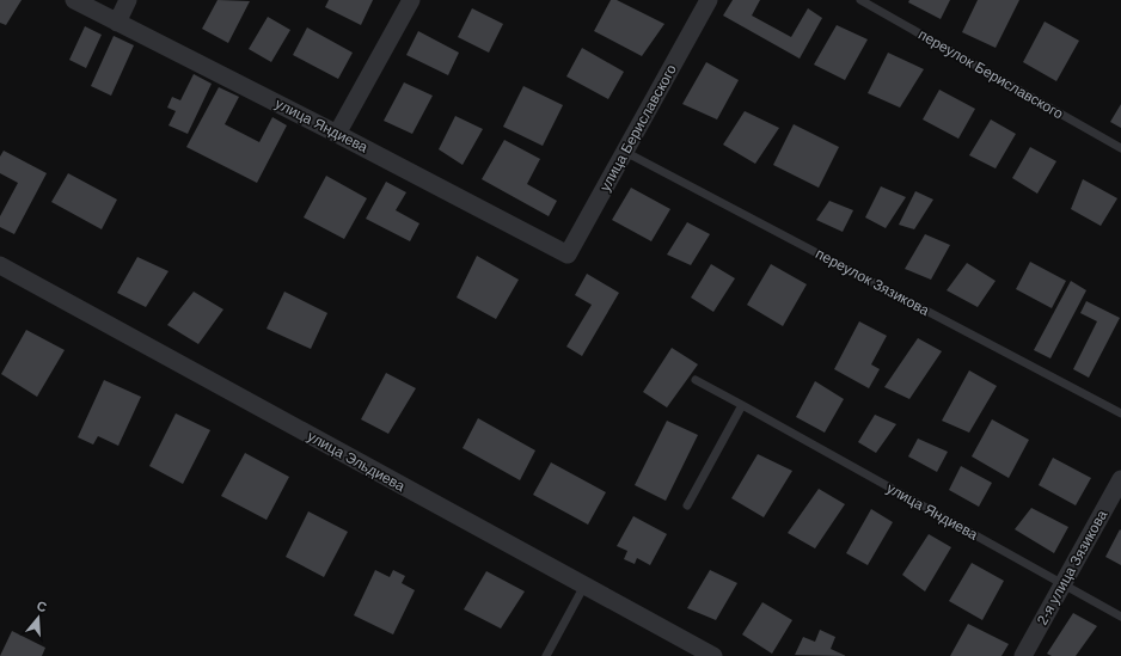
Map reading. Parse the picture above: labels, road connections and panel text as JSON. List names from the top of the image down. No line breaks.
{"streets":{"street":["улица Яндиева","улица Бериславского","улица Эльдиева","2-я улица Зязикова"],"lane":["переулок Бериславского","переулок Зязикова"]},"crossings":[["улица Яндиева","улица Бериславского"],["улица Яндиева","2-я улица Зязикова"],["улица Бериславского","переулок Зязикова"]],"north":"top"}
